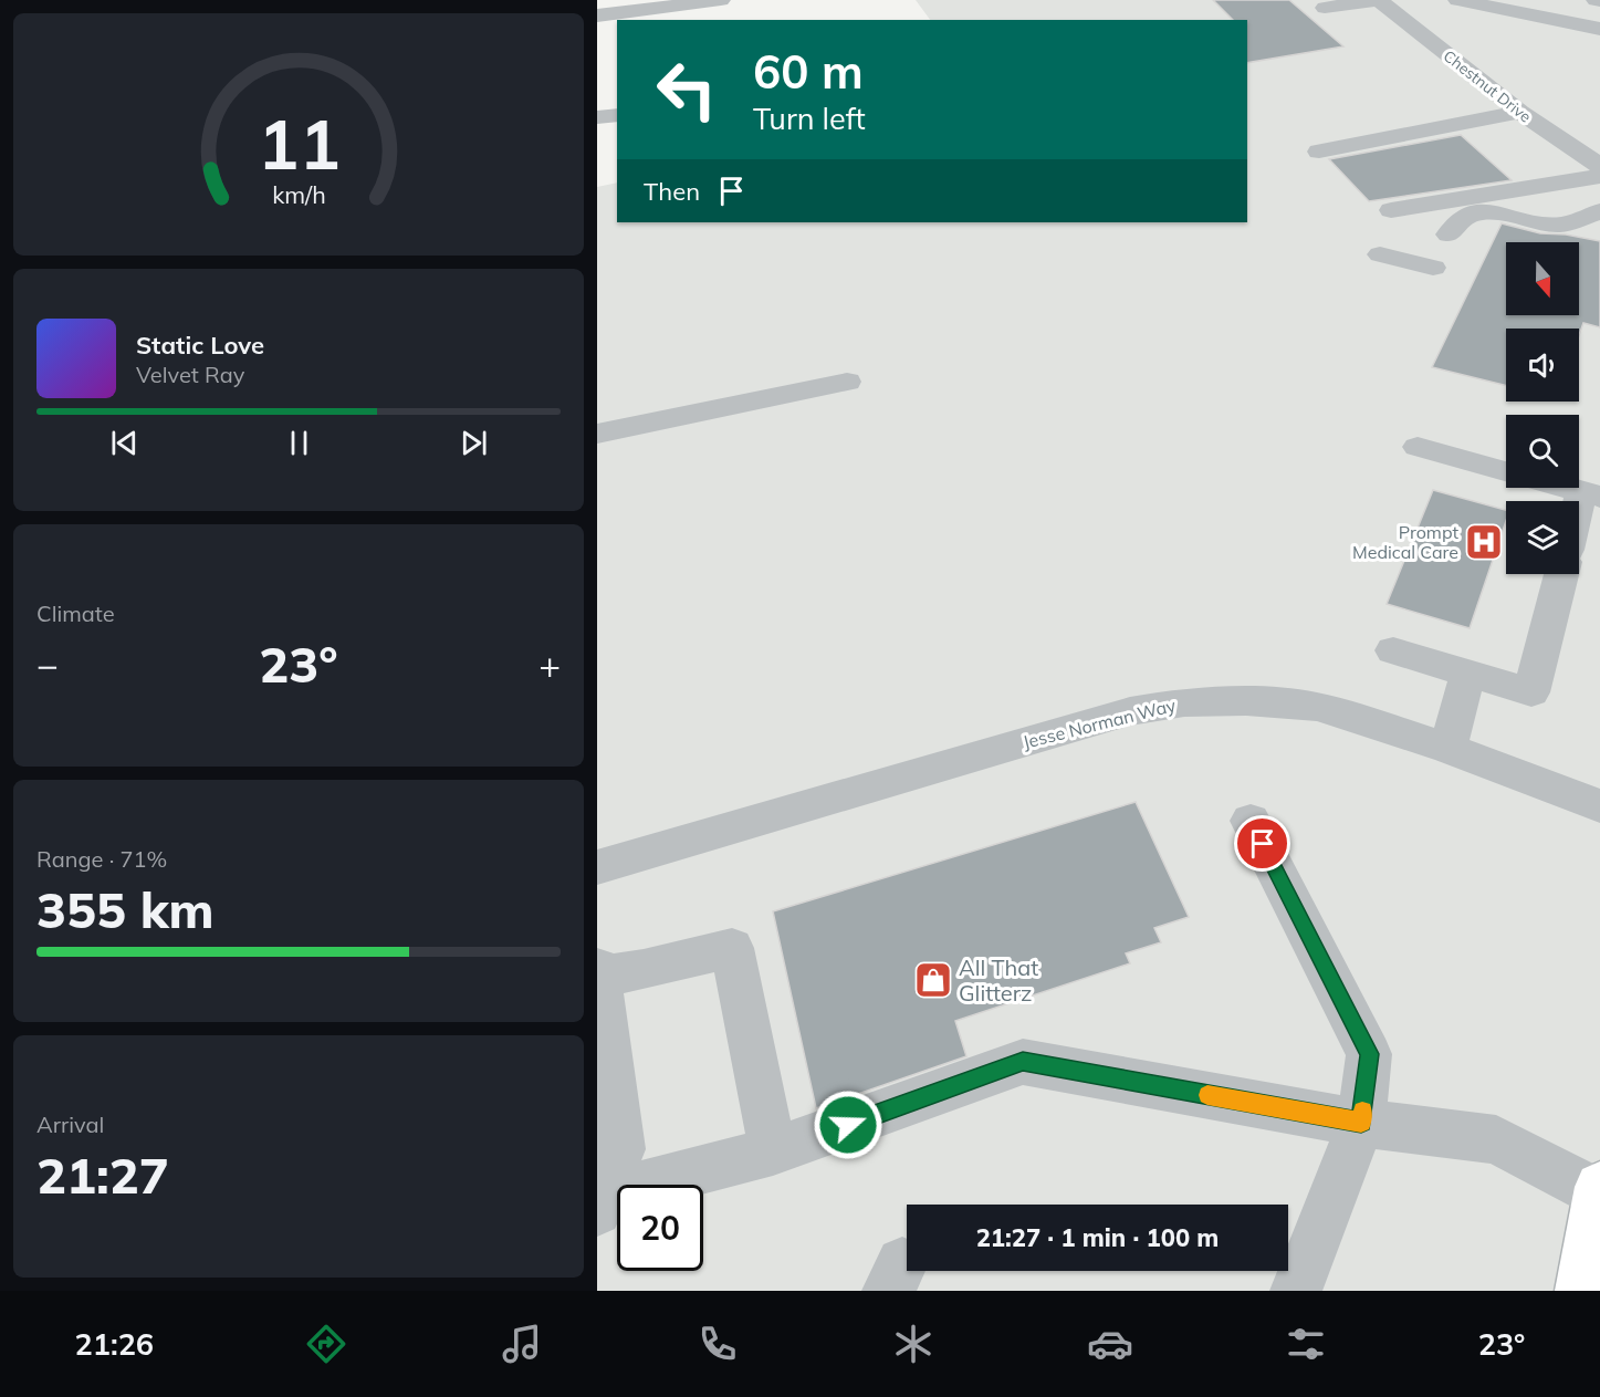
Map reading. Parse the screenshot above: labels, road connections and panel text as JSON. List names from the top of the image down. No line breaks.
{"streets":{"street":["Chestnut Drive","Jesse Norman Way"]},"places":{"hospital":["Prompt Medical Care"],"shop":["All That Glitterz"]},"north":"bottom","page":{"turn":["60 m","Turn left"],"then":"Then","song":["Static Love","Velvet Ray"],"tile":["Climate",["Range · 71%","355 km"],["Arrival","21:27"]],"heat":["−","23°","+"],"limit":"20","trip":"21:27 · 1 min · 100 m","tabs":["21:26","23°"],"gauge":["11","km/h"]}}
